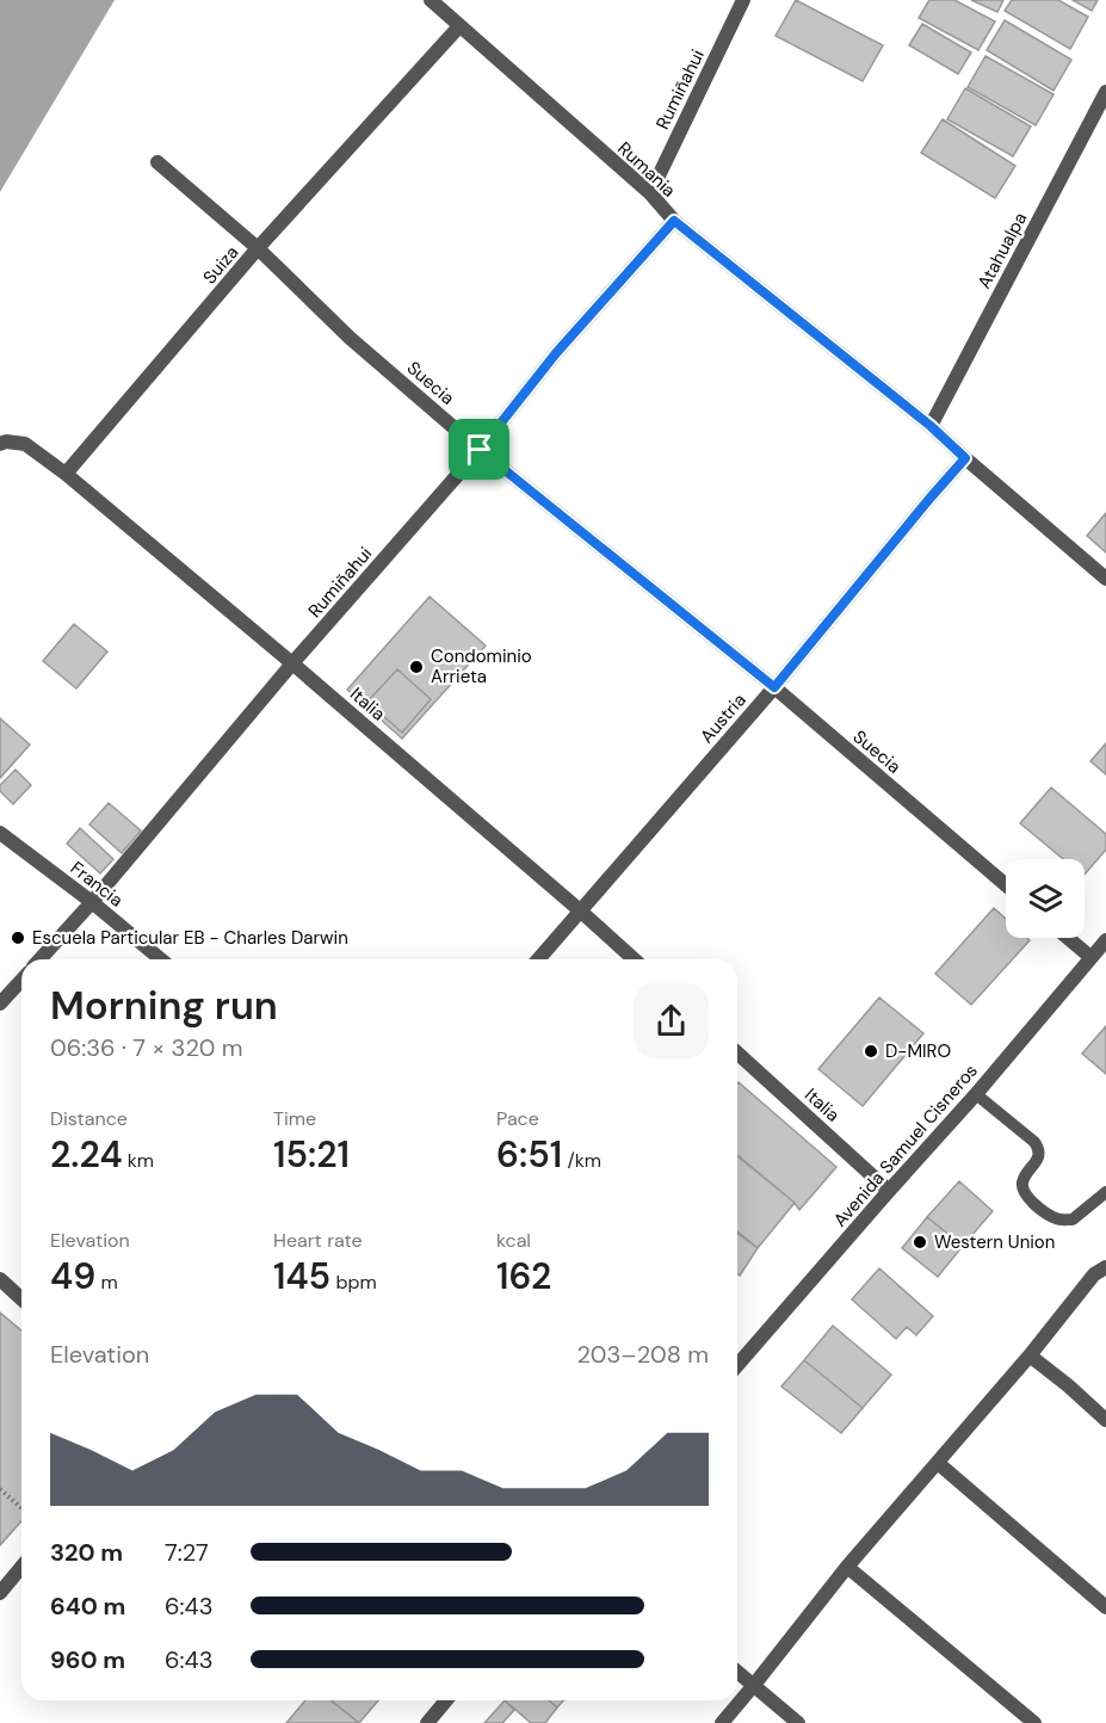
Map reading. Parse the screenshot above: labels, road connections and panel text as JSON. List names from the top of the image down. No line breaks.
{"streets":{"street":["Rumiñahui","Rumania","Atahualpa","Suiza","Suecia","Italia","Austria","Francia","Avenida Samuel Cisneros"]},"crossings":[["Rumiñahui","Rumania"],["Rumiñahui","Suecia"],["Rumiñahui","Italia"],["Rumiñahui","Francia"],["Rumania","Atahualpa"],["Rumania","Suiza"],["Rumania","Austria"],["Suiza","Suecia"],["Suiza","Italia"],["Suecia","Austria"],["Italia","Austria"],["Italia","Avenida Samuel Cisneros"]],"places":["Condominio Arrieta","Escuela Particular EB - Charles Darwin","D-MIRO","Western Union"],"page":{"heading":["Morning run","06:36 · 7 × 320 m"],"stats":[["Distance","2.24 km"],["Time","15:21"],["Pace","6:51 /km"],["Elevation","49 m"],["Heart rate","145 bpm"],["kcal","162"]],"chart":["Elevation","203–208 m"],"list":[{"name":"320 m","note":"7:27"},{"name":"640 m","note":"6:43"},{"name":"960 m","note":"6:43"}]}}
